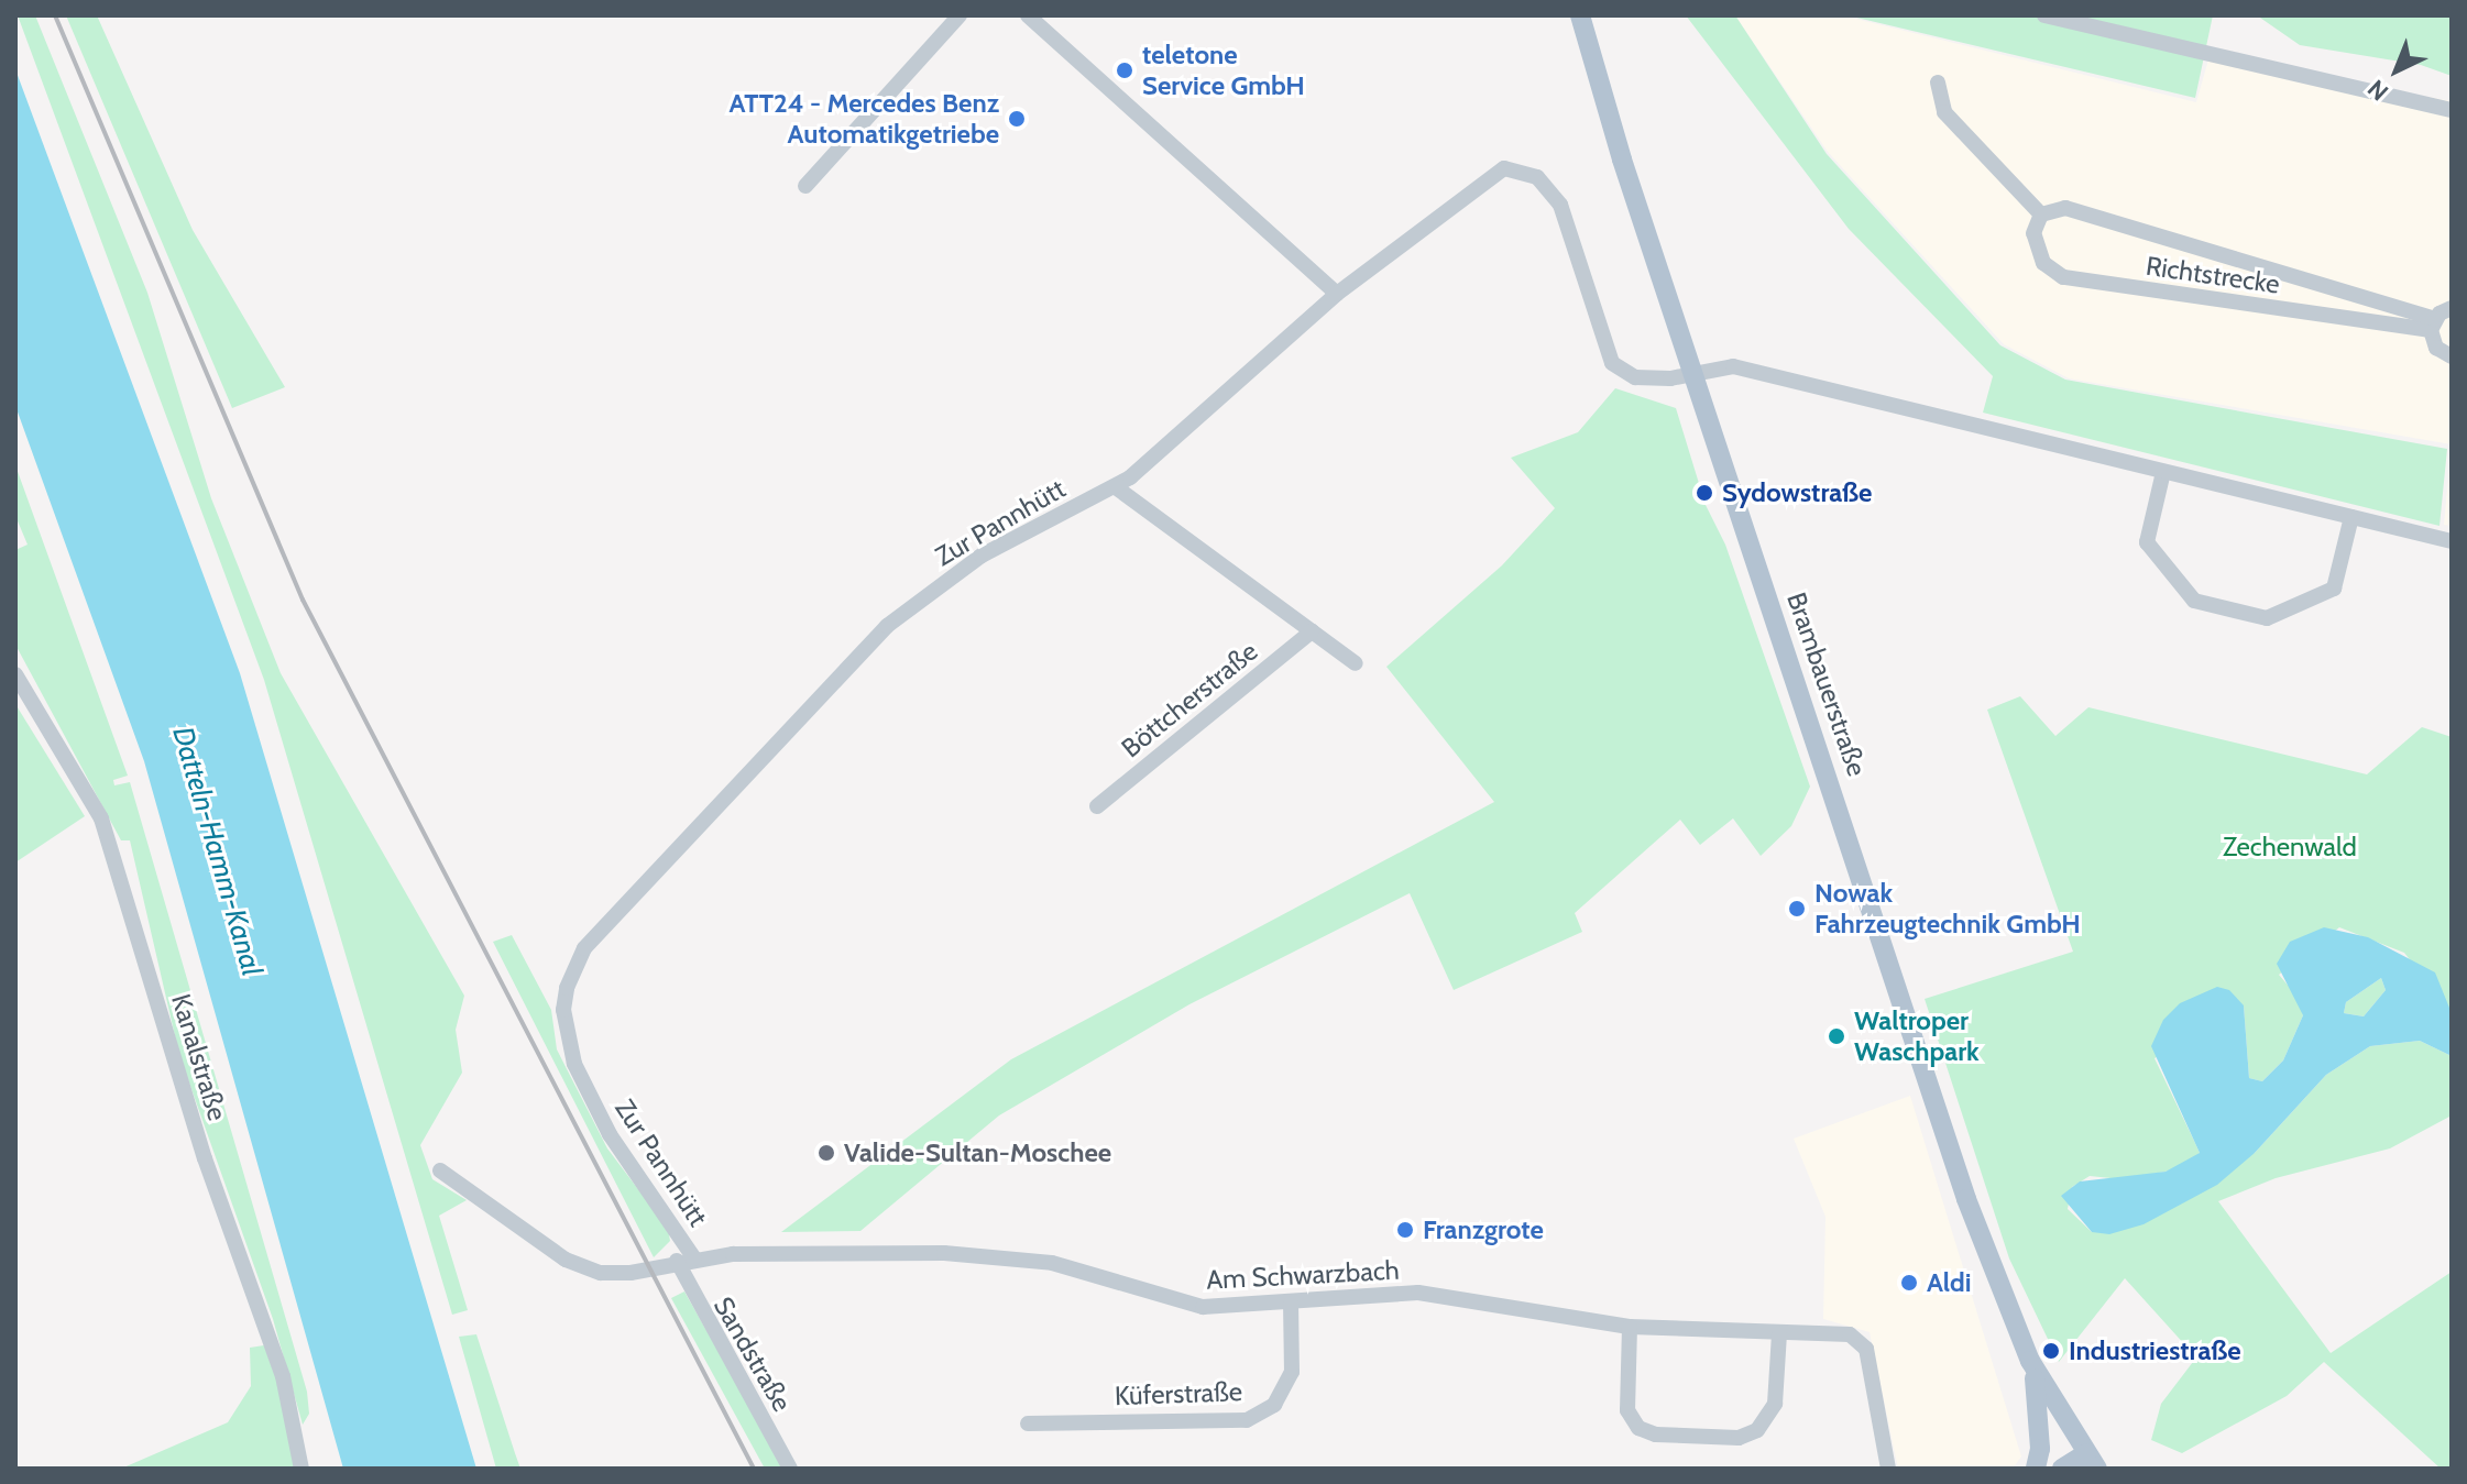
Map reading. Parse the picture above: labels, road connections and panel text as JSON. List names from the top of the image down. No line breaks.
{"streets":{"main road":["Brambauerstraße"],"street":["Richtstrecke","Zur Pannhütt","Böttcherstraße","Kanalstraße","Am Schwarzbach","Sandstraße","Küferstraße"]},"crossings":[["Zur Pannhütt","Brambauerstraße"],["Zur Pannhütt","Am Schwarzbach"],["Am Schwarzbach","Sandstraße"],["Am Schwarzbach","Küferstraße"]],"water":["Datteln-Hamm-Kanal"],"parks":["Zechenwald"],"places":["teletone Service GmbH","ATT24 - Mercedes Benz Automatikgetriebe","Sydowstraße","Nowak Fahrzeugtechnik GmbH","Waltroper Waschpark","Valide-Sultan-Moschee","Franzgrote","Aldi","Industriestraße"],"north":"bottom left"}
